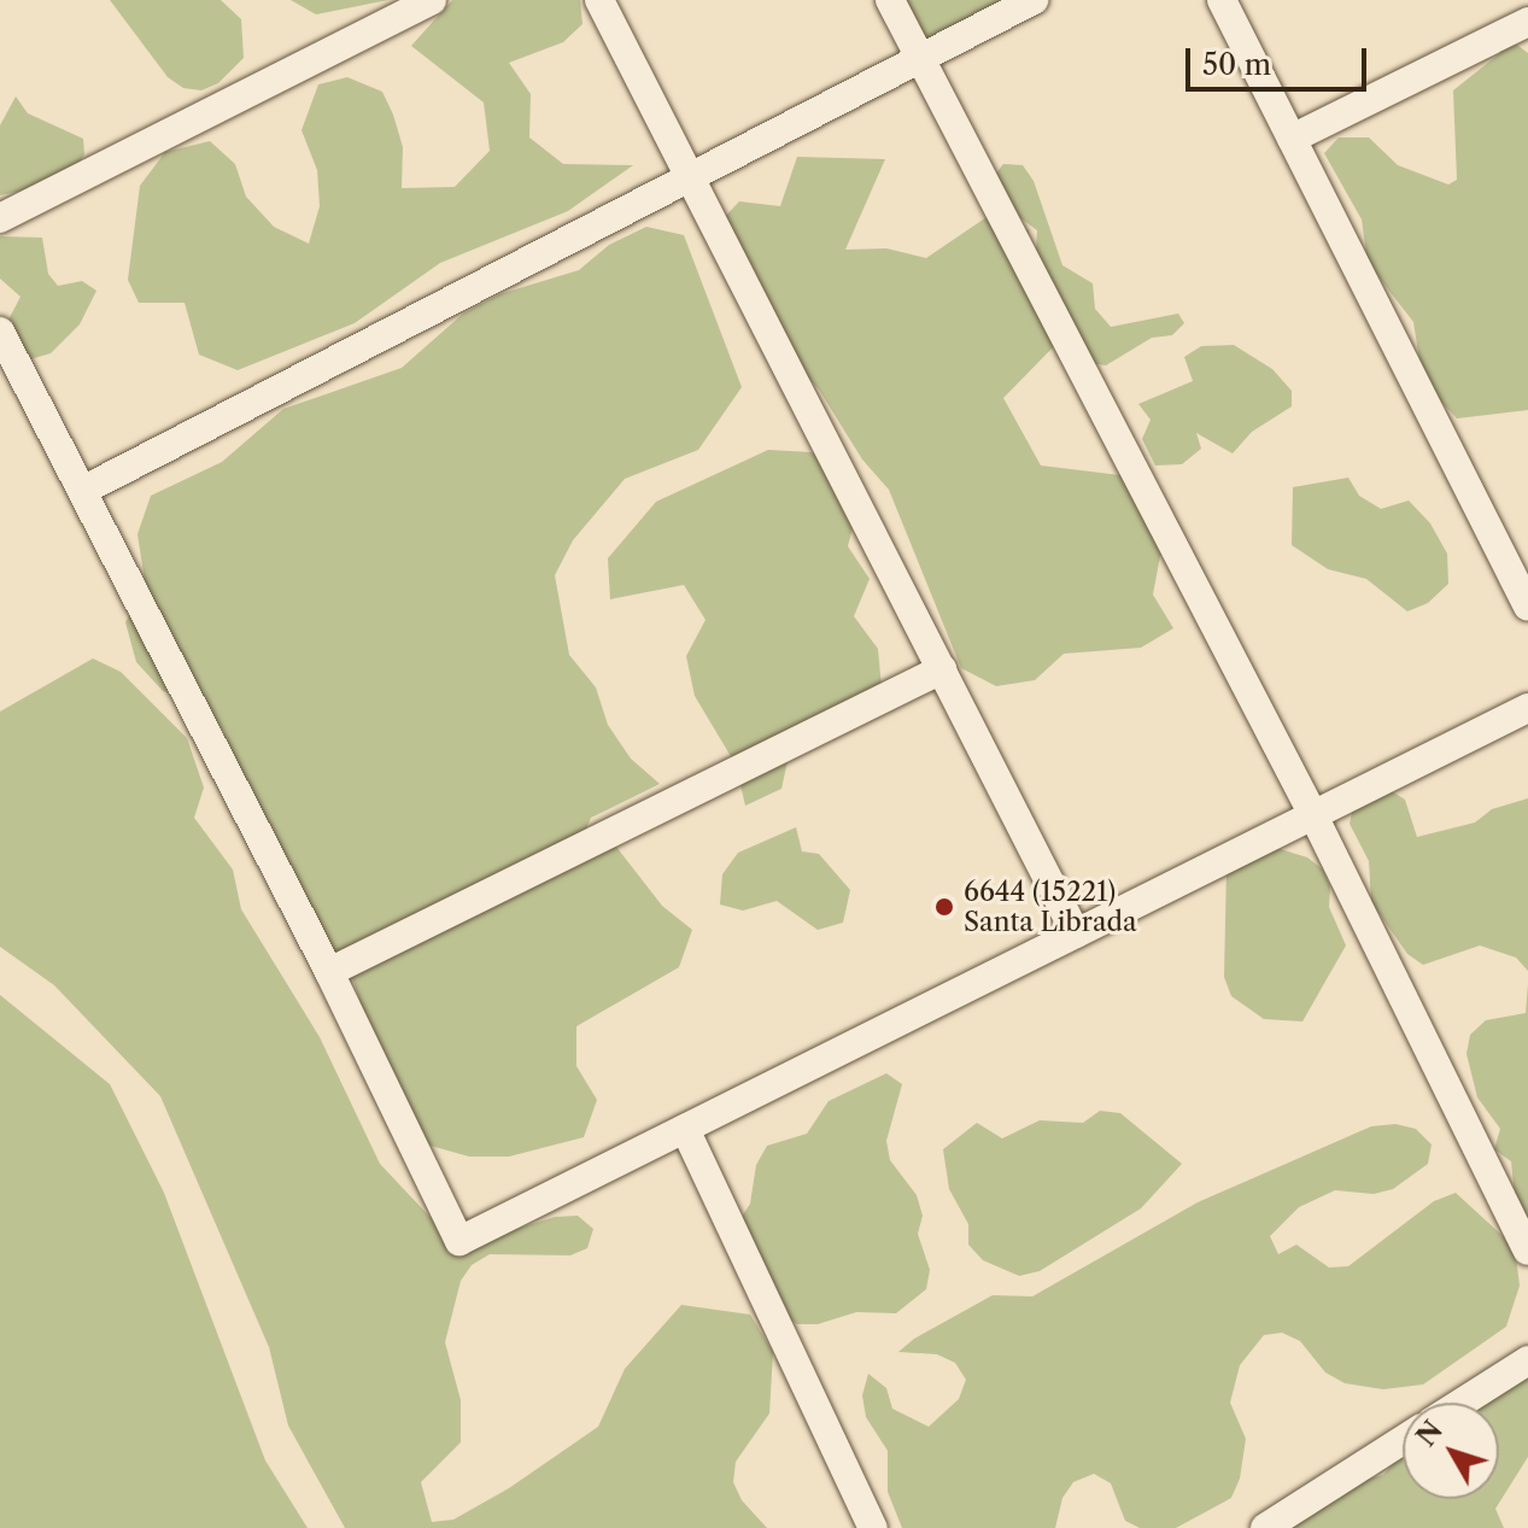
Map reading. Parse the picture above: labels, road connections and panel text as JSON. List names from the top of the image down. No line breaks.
{"places":["6644 (15221) Santa Librada"],"scale_bar":"50 m","north":"top left"}
